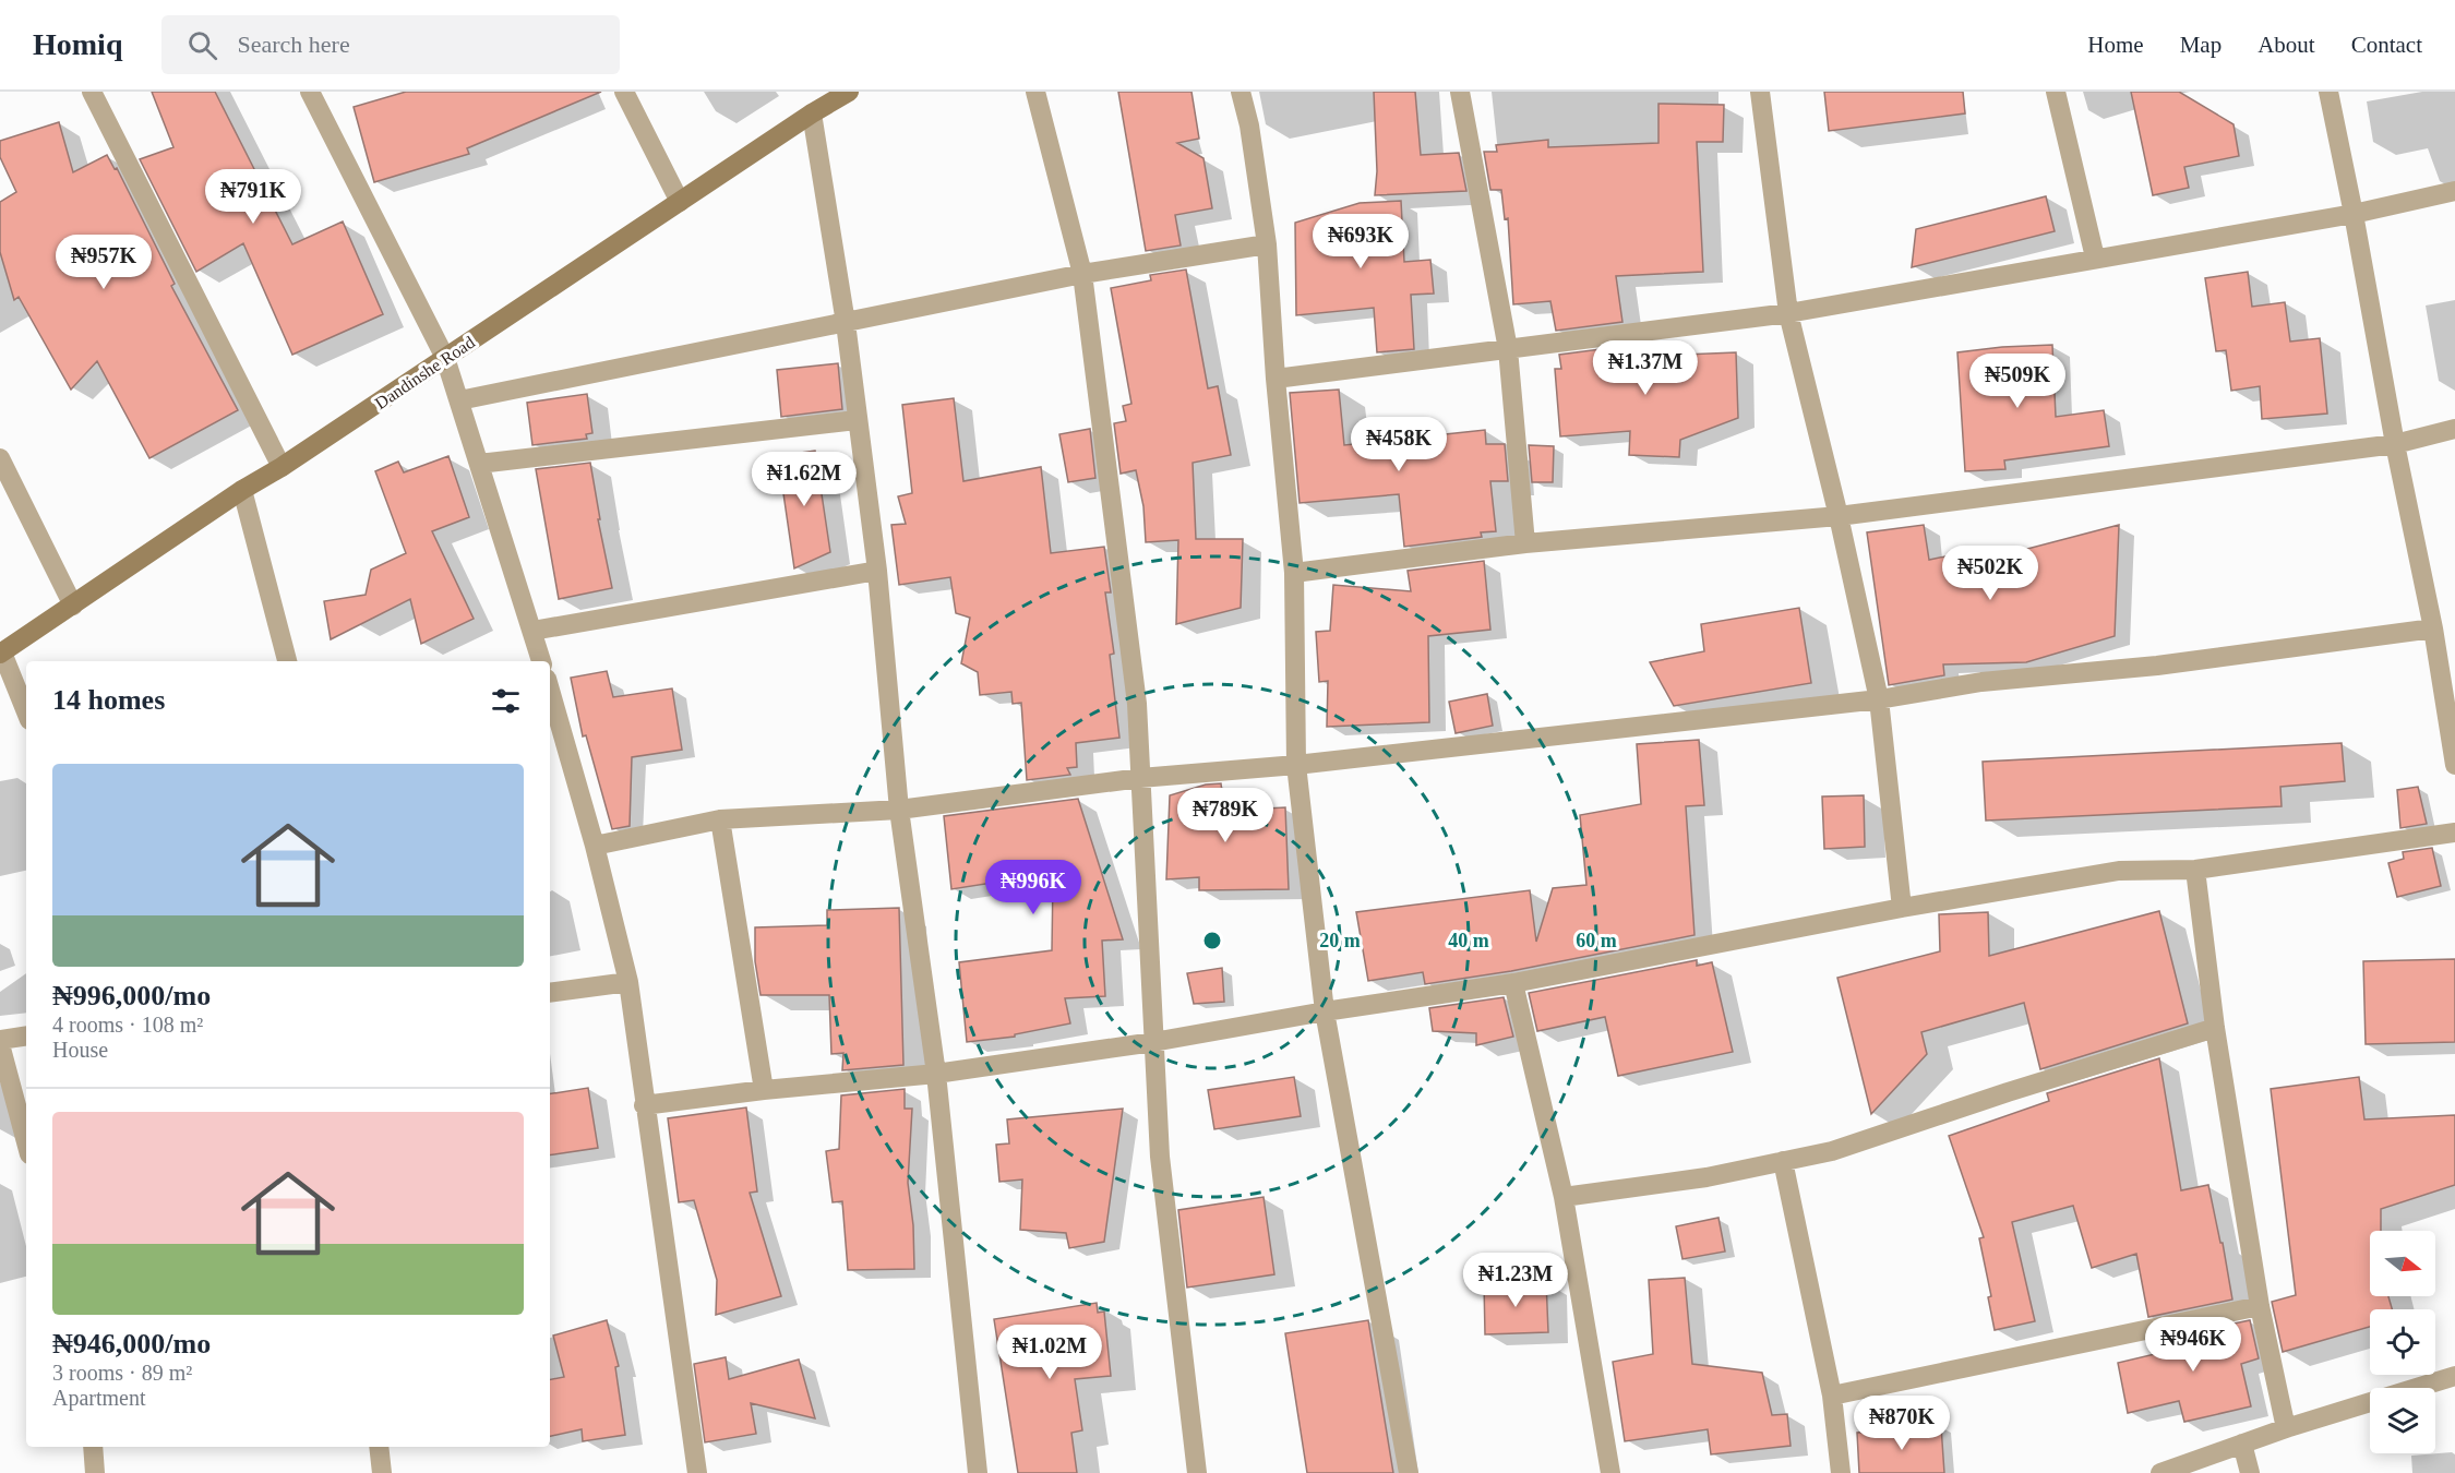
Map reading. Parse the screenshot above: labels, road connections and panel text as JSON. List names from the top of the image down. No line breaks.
{"streets":{"street":["Dandinshe Road"]},"north":"right","page":{"header":"Homiq","search":"Search here","nav":["Home","Map","About","Contact"],"price":["₦791K","₦693K","₦957K","₦1.37M","₦509K","₦458K","₦1.62M","₦502K","₦789K","₦996K","₦1.23M","₦946K","₦1.02M","₦870K"],"heading":"14 homes","list":[{"name":"₦996,000/mo","note":"4 rooms · 108 m² · House"},{"name":"₦946,000/mo","note":"3 rooms · 89 m² · Apartment"}]},"rings":["20 m","40 m","60 m"]}
